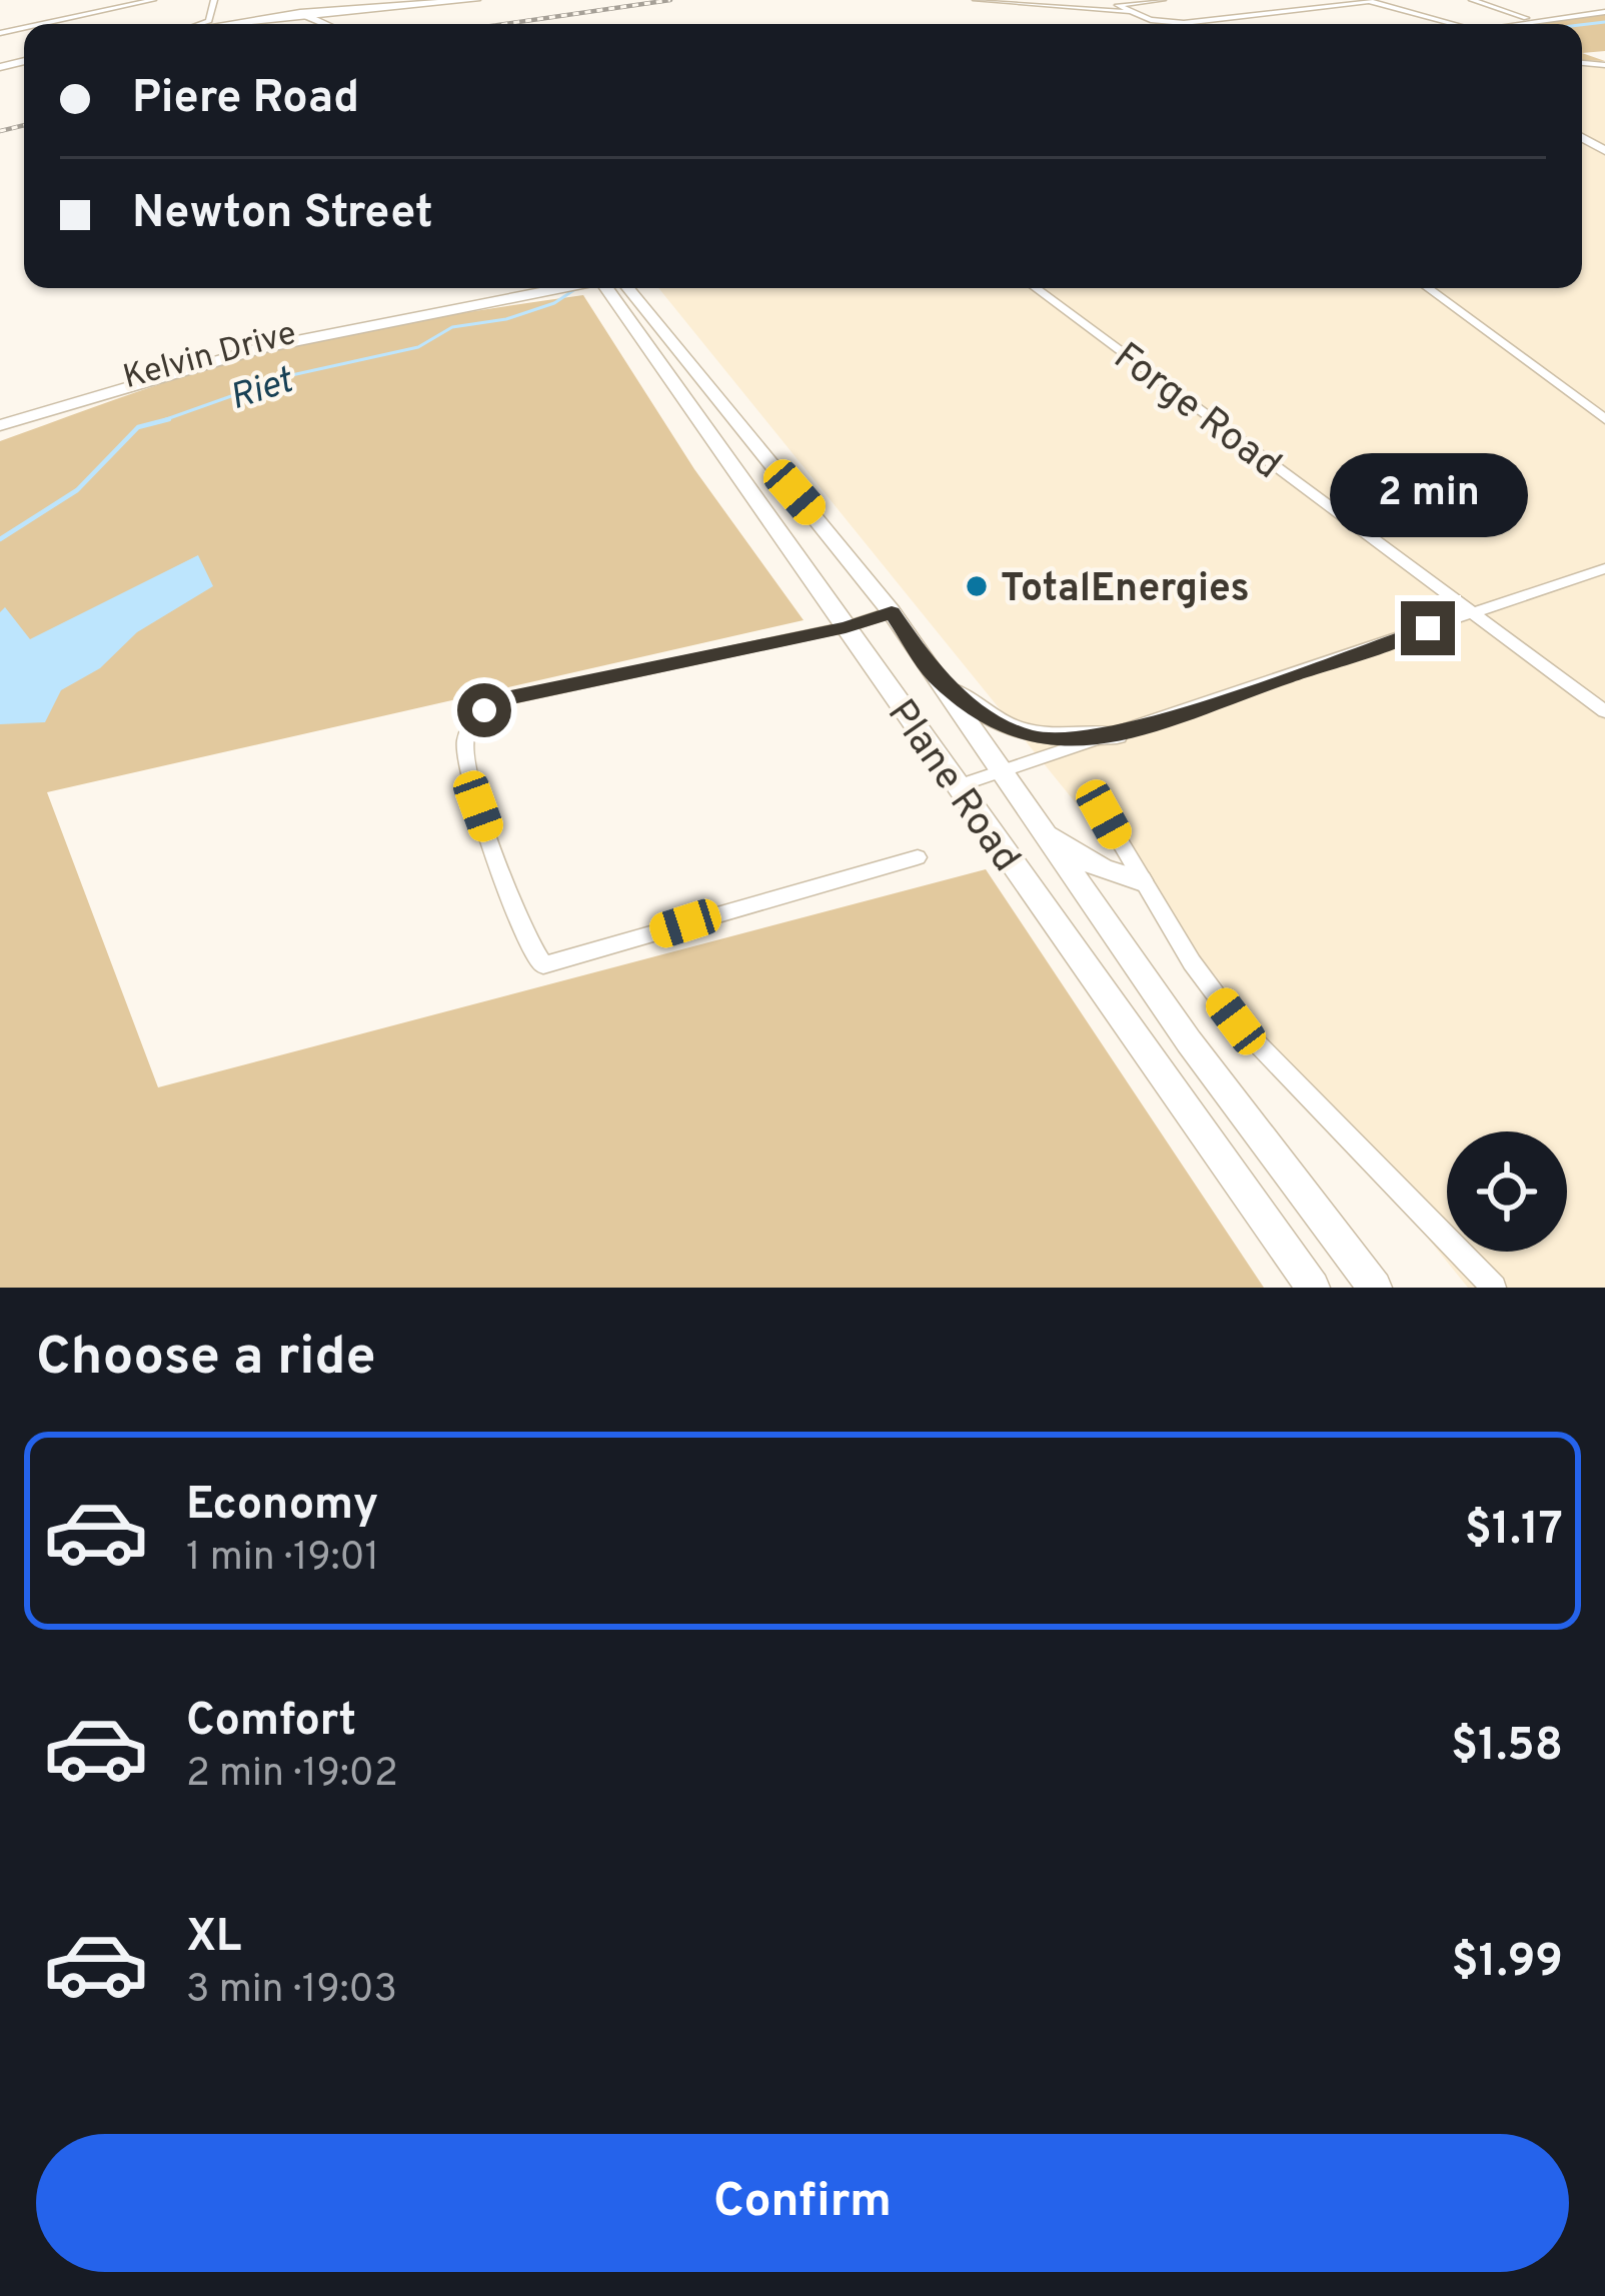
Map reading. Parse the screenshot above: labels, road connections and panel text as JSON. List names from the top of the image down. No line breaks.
{"streets":{"main road":["Kelvin Drive","Plane Road"],"street":["Forge Road"]},"water":["Riet"],"places":["TotalEnergies"],"page":{"banner":["Piere Road","Newton Street"],"bubble":"2 min","heading":"Choose a ride","list":[{"name":"Economy","note":"1 min · 19:01","value":"$1.17"},{"name":"Comfort","note":"2 min · 19:02","value":"$1.58"},{"name":"XL","note":"3 min · 19:03","value":"$1.99"}],"buttons":"Confirm"}}
